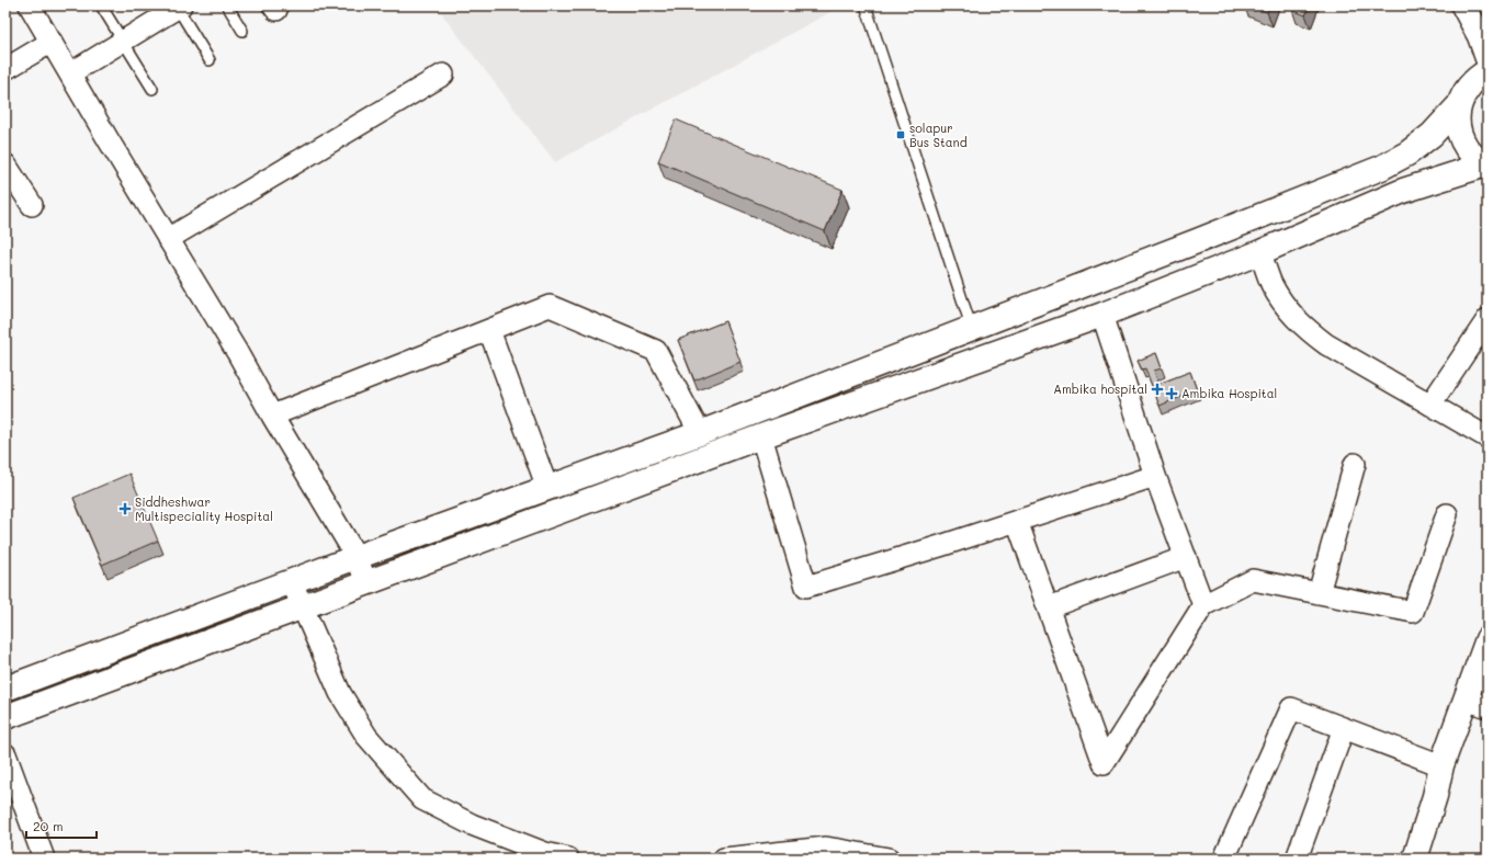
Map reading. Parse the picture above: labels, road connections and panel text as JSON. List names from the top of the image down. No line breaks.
{"places":{"transit":["solapur Bus Stand"],"health":["Ambika hospital","Ambika Hospital","Siddheshwar Multispeciality Hospital"]},"scale_bar":"20 m"}
